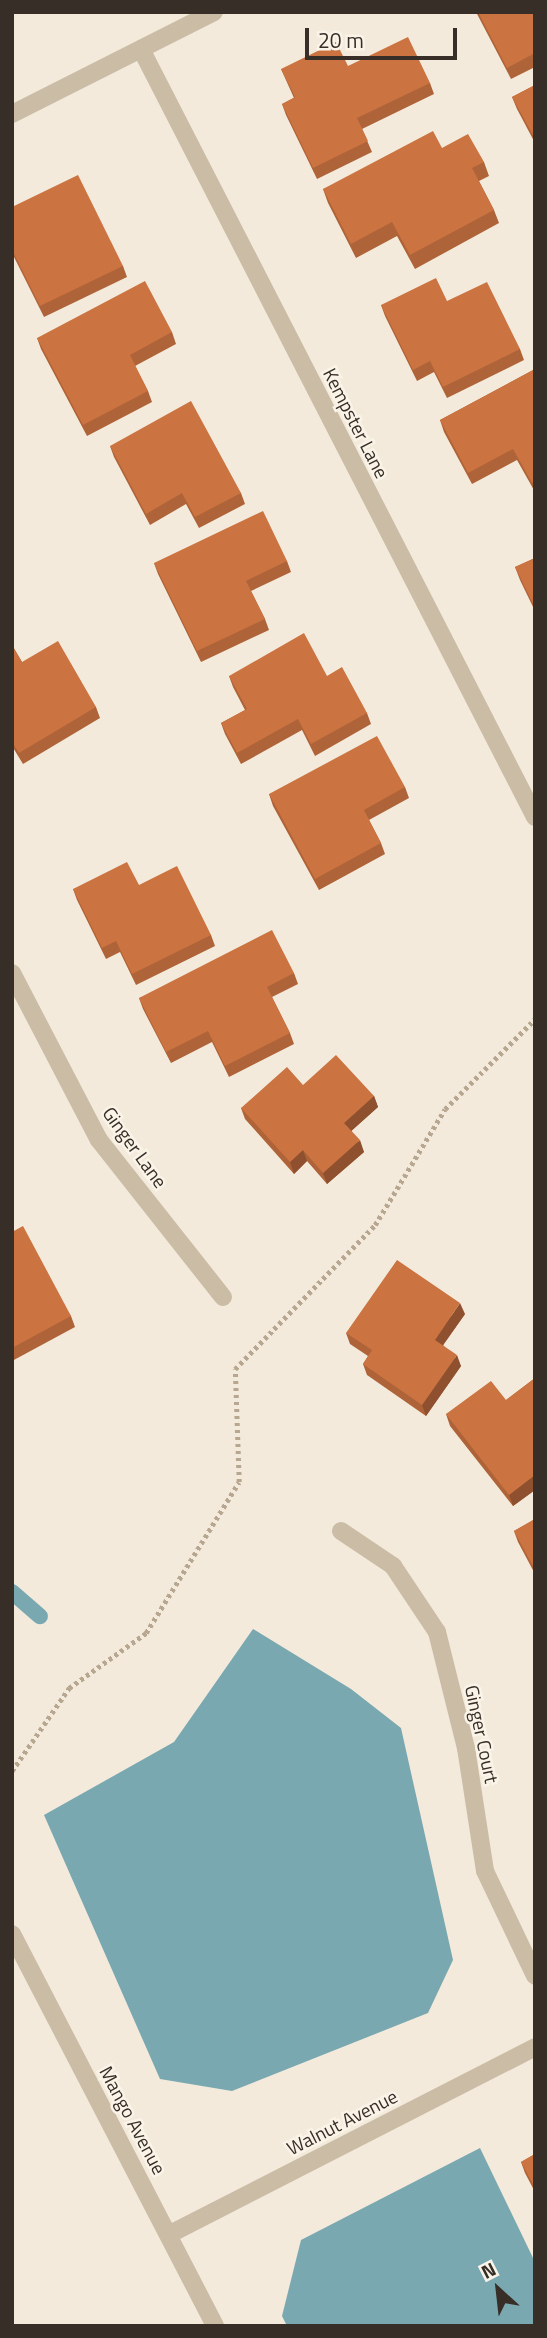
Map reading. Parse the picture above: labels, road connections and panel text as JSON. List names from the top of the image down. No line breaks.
{"streets":{"street":["Kempster Lane","Ginger Lane","Ginger Court","Mango Avenue","Walnut Avenue"]},"crossings":[["Mango Avenue","Walnut Avenue"]],"scale_bar":"20 m","north":"top left"}
